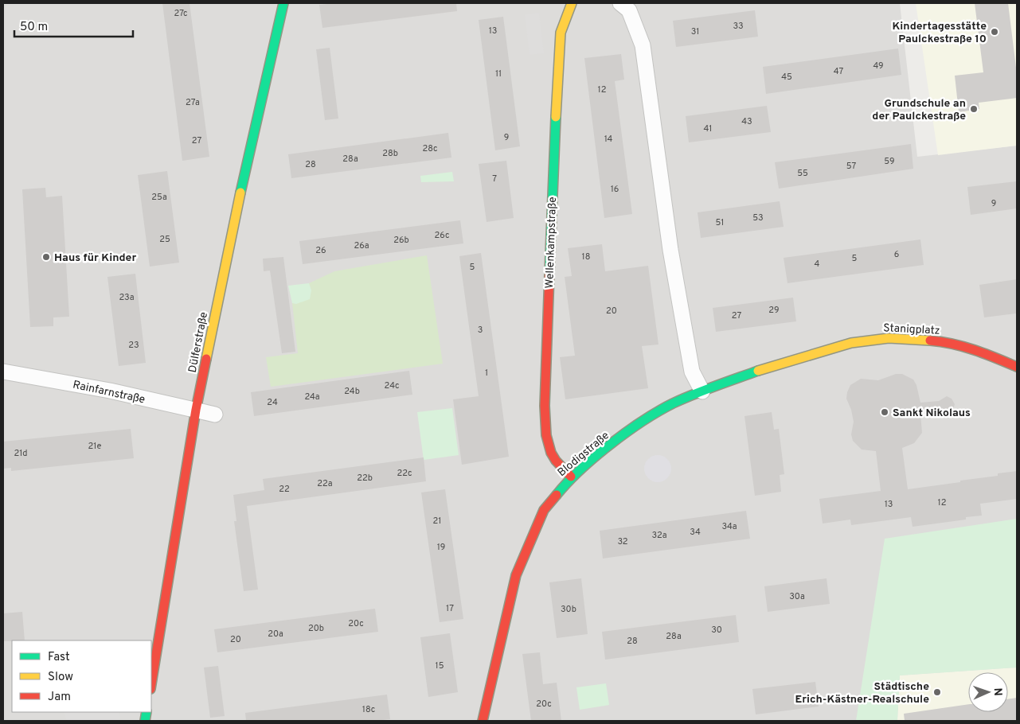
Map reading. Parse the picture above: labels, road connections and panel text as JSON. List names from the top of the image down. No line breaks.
{"streets":{"street":["Wellenkampstraße","Stanigplatz","Dülferstraße","Rainfarnstraße","Blodigstraße"]},"crossings":[["Wellenkampstraße","Blodigstraße"],["Stanigplatz","Blodigstraße"],["Dülferstraße","Rainfarnstraße"]],"places":["Kindertagesstätte Paulckestraße 10","Grundschule an der Paulckestraße","Haus für Kinder","Sankt Nikolaus","Städtische Erich-Kästner-Realschule"],"house_numbers":["27c","33","13","31","49","47","11","45","12","27a","43","41","9","14","27","28c","28b","28a","59","28","57","55","7","16","25a","9","53","51","26c","25","26b","26a","26","6","18","5","4","5","23a","29","20","27","3","23","1","24c","24b","24a","24","21e","21d","22c","22b","22a","22","12","13","21","34a","34","32a","32","19","30a","17","30b","20c","20b","30","20a","28a","20","28","15","20c","18c"],"legend":["Fast","Slow","Jam"],"scale_bar":"50 m","north":"right"}
